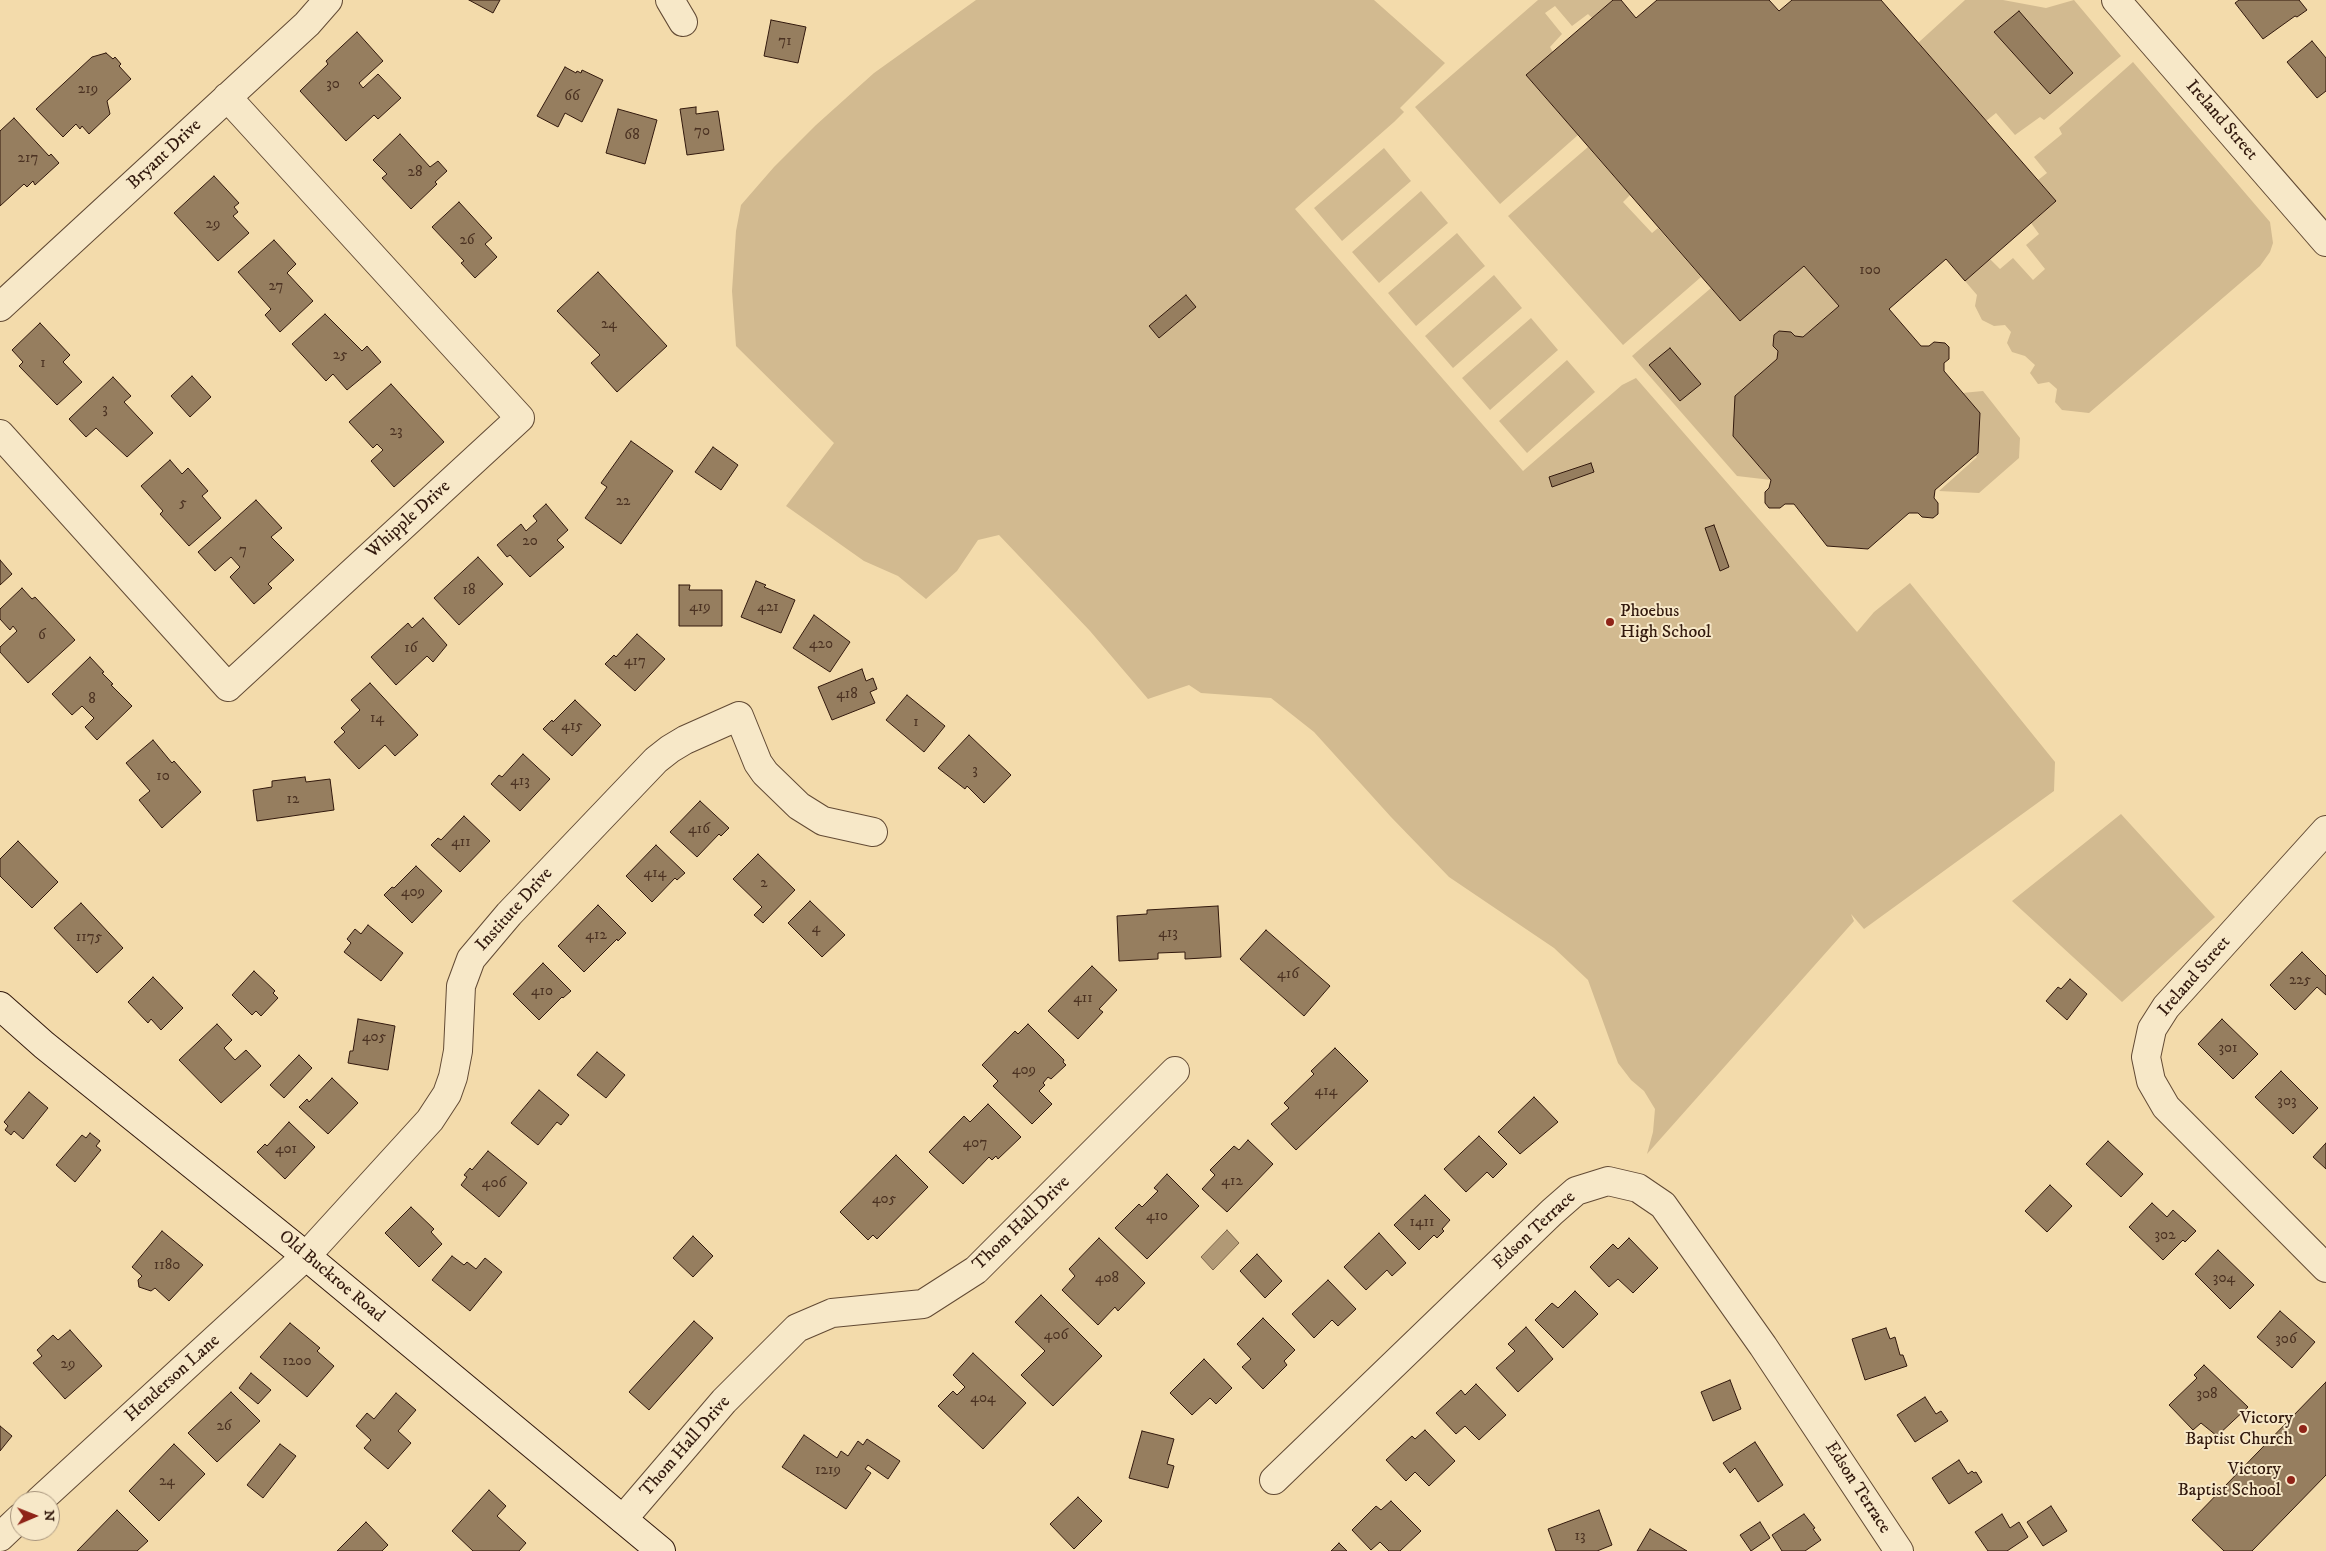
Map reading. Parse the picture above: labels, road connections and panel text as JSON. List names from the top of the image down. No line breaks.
{"streets":{"street":["Ireland Street","Bryant Drive","Whipple Drive","Institute Drive","Thom Hall Drive","Edson Terrace","Old Buckroe Road","Henderson Lane"]},"crossings":[["Bryant Drive","Whipple Drive"],["Institute Drive","Old Buckroe Road"],["Institute Drive","Henderson Lane"],["Thom Hall Drive","Old Buckroe Road"],["Old Buckroe Road","Henderson Lane"]],"places":["Phoebus High School","Victory Baptist Church","Victory Baptist School"],"house_numbers":["71","30","219","66","70","68","217","28","29","26","100","27","24","25","1","3","23","22","5","20","7","18","419","421","6","420","16","417","418","8","14","1","415","3","10","413","12","416","411","414","2","409","4","413","412","1175","416","225","410","411","405","301","409","414","303","407","401","412","406","405","410","1411","302","1180","408","304","406","306","1200","29","308","404","26","1219","24","13"],"north":"right"}
